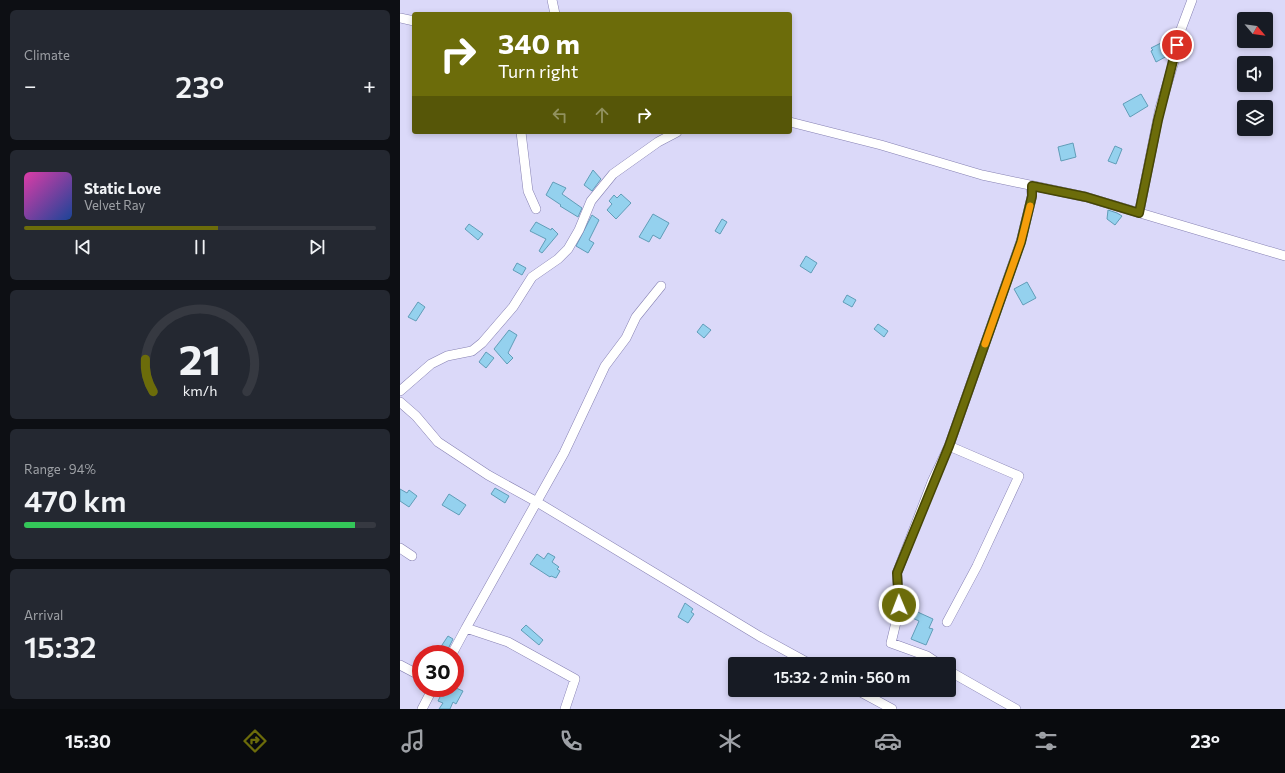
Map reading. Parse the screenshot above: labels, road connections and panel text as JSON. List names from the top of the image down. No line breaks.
{"north":"bottom right","page":{"tile":["Climate",["Range · 94%","470 km"],["Arrival","15:32"]],"turn":["340 m","Turn right"],"heat":["−","23°","+"],"song":["Static Love","Velvet Ray"],"limit":"30","trip":"15:32 · 2 min · 560 m","tabs":["15:30","23°"],"gauge":["21","km/h"]}}
